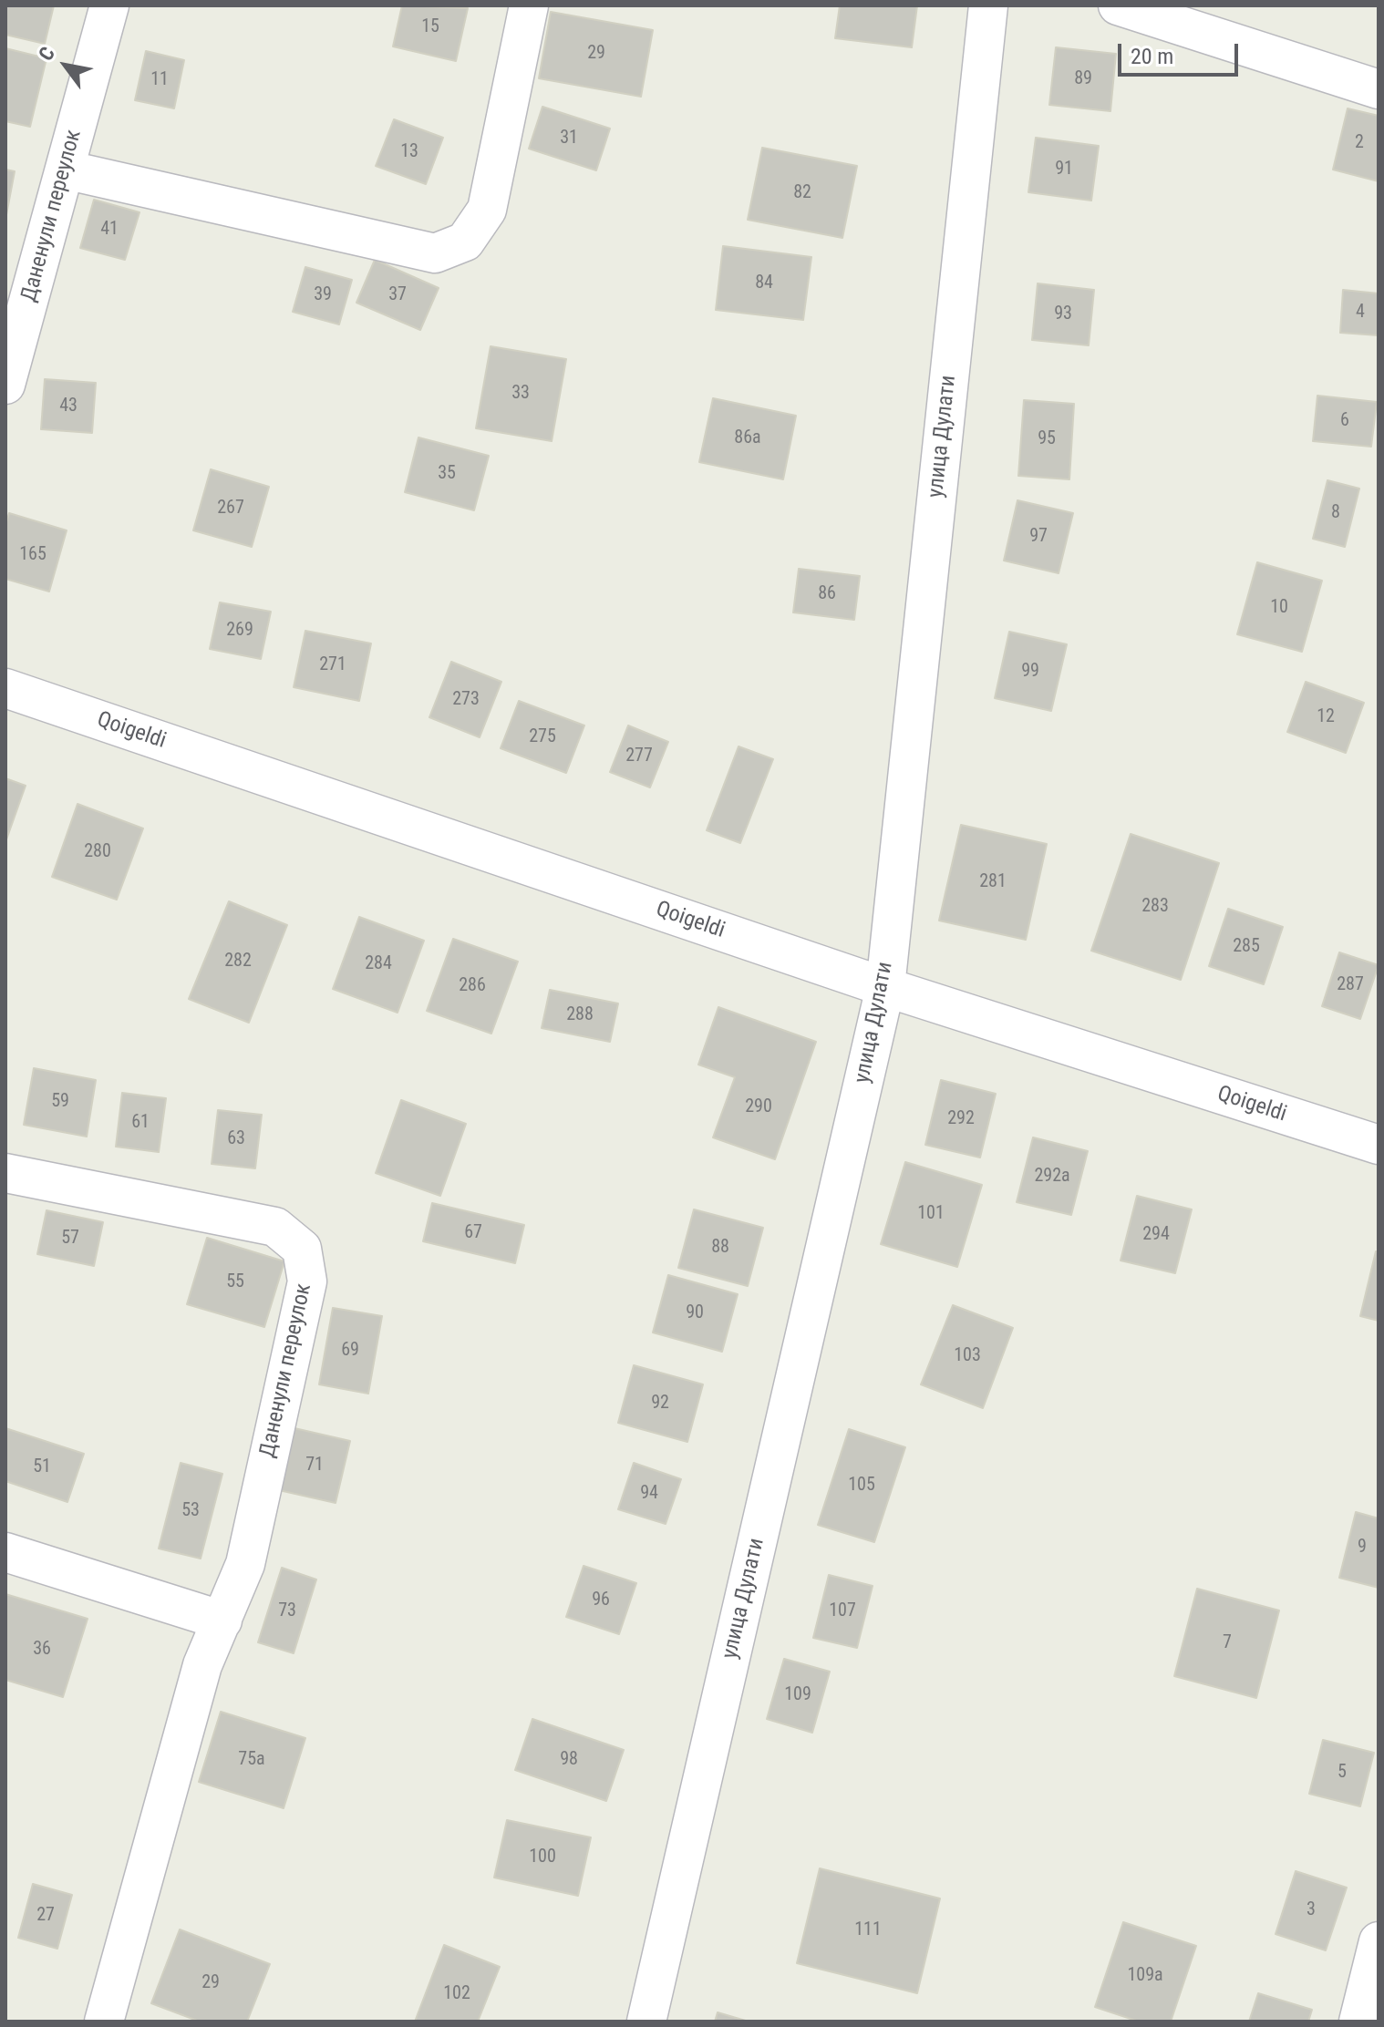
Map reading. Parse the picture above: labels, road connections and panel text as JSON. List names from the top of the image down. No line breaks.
{"streets":{"street":["Даненули переулок","улица Дулати","Qoigeldi"]},"crossings":[["улица Дулати","Qoigeldi"]],"house_numbers":["15","29","89","11","31","2","13","91","82","41","84","39","37","4","93","33","43","6","86а","95","35","267","8","97","165","86","10","269","271","99","273","12","275","277","280","281","283","285","282","284","287","286","288","59","290","292","61","63","292а","101","67","294","57","88","55","90","69","103","92","71","51","105","94","53","9","96","73","107","7","36","109","75а","98","5","100","3","27","111","109а","29","102"],"scale_bar":"20 m","north":"top left"}
